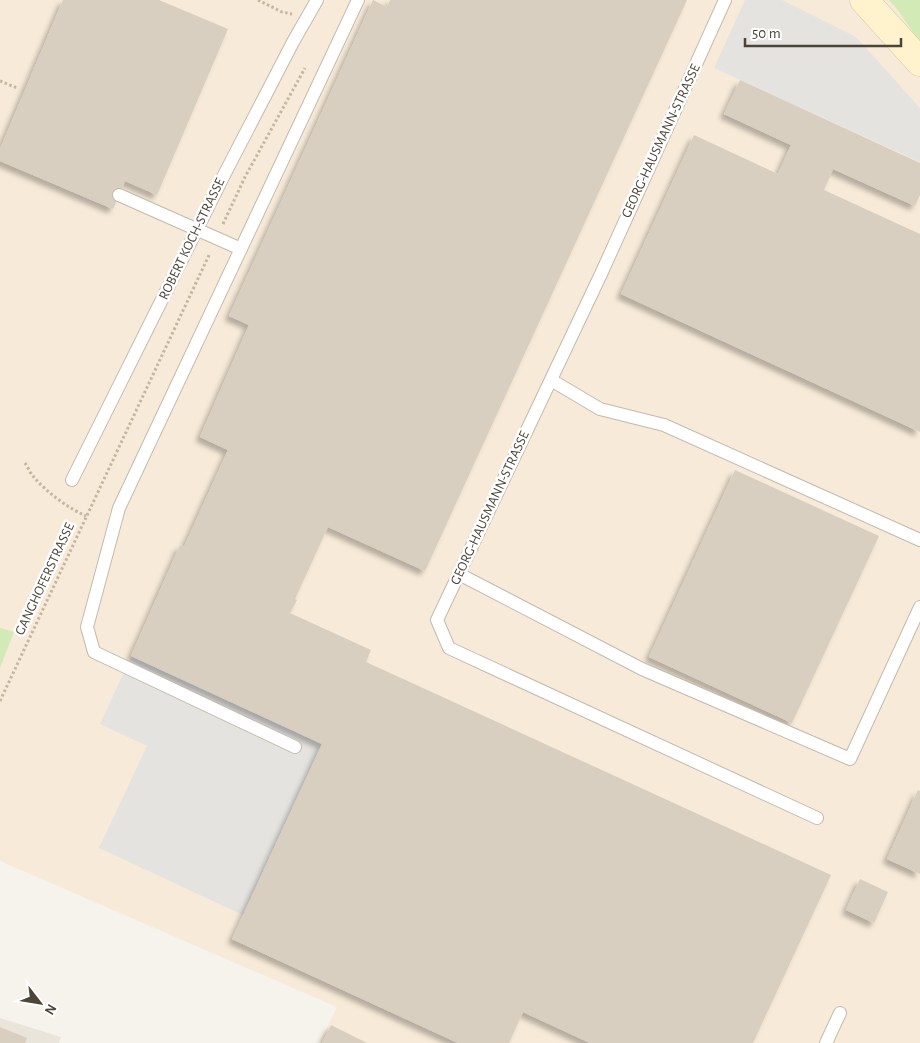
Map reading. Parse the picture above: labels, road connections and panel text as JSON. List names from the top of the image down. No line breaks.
{"streets":{"lane":["GEORG-HAUSMANN-STRASSE","ROBERT KOCH-STRASSE"],"path":["GANGHOFERSTRASSE"]},"scale_bar":"50 m","north":"bottom right"}
